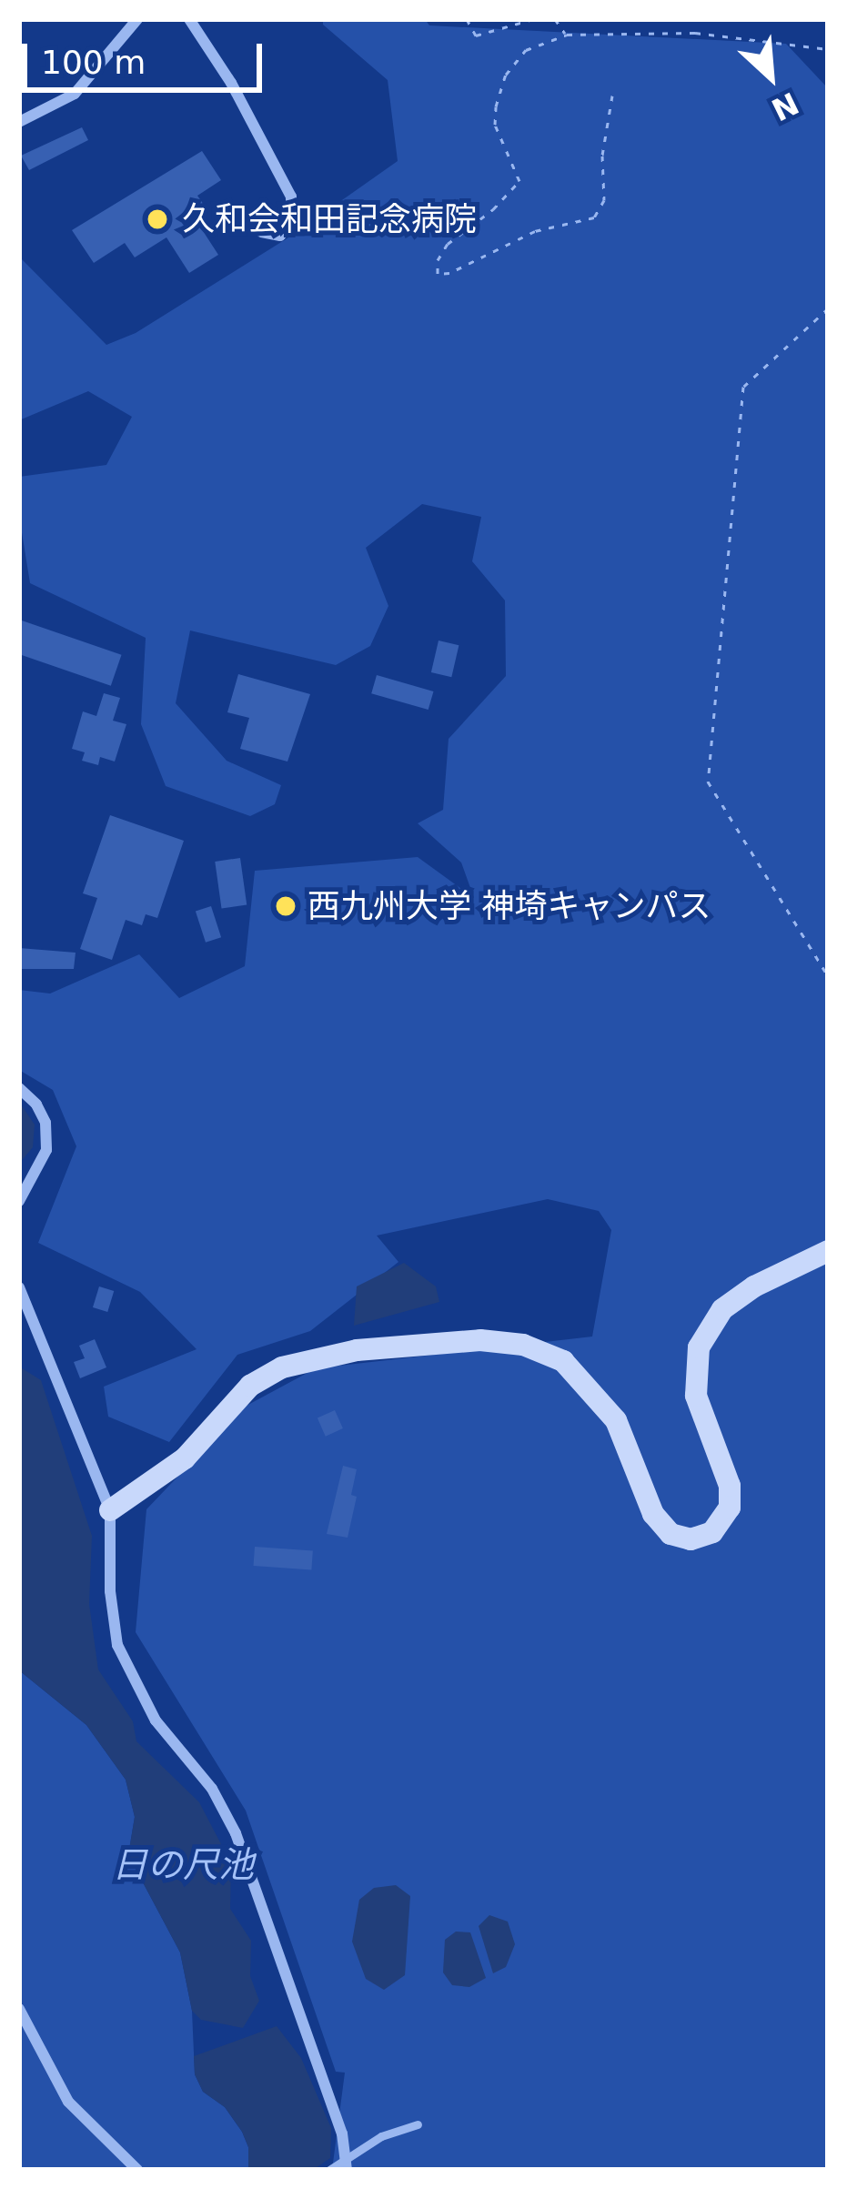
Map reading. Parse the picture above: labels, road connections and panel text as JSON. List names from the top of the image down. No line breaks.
{"water":["日の尺池"],"places":["久和会和田記念病院","西九州大学 神埼キャンパス"],"scale_bar":"100 m","north":"bottom right"}
